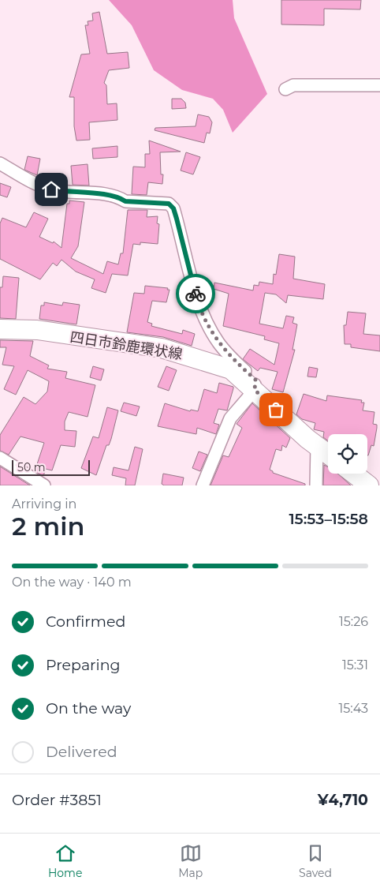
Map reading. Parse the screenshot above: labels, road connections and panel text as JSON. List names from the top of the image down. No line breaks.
{"streets":{"main road":["四日市鈴鹿環状線"]},"scale_bar":"50 m","page":{"scale":"50 m","heading":["2 min","Arriving in","15:53–15:58"],"panel":["Order #3851","¥4,710"],"bar":"On the way · 140 m","list":[["Confirmed","15:26"],["Preparing","15:31"],["On the way","15:43"],"Delivered"],"tabs":["Home","Map","Saved"]}}
